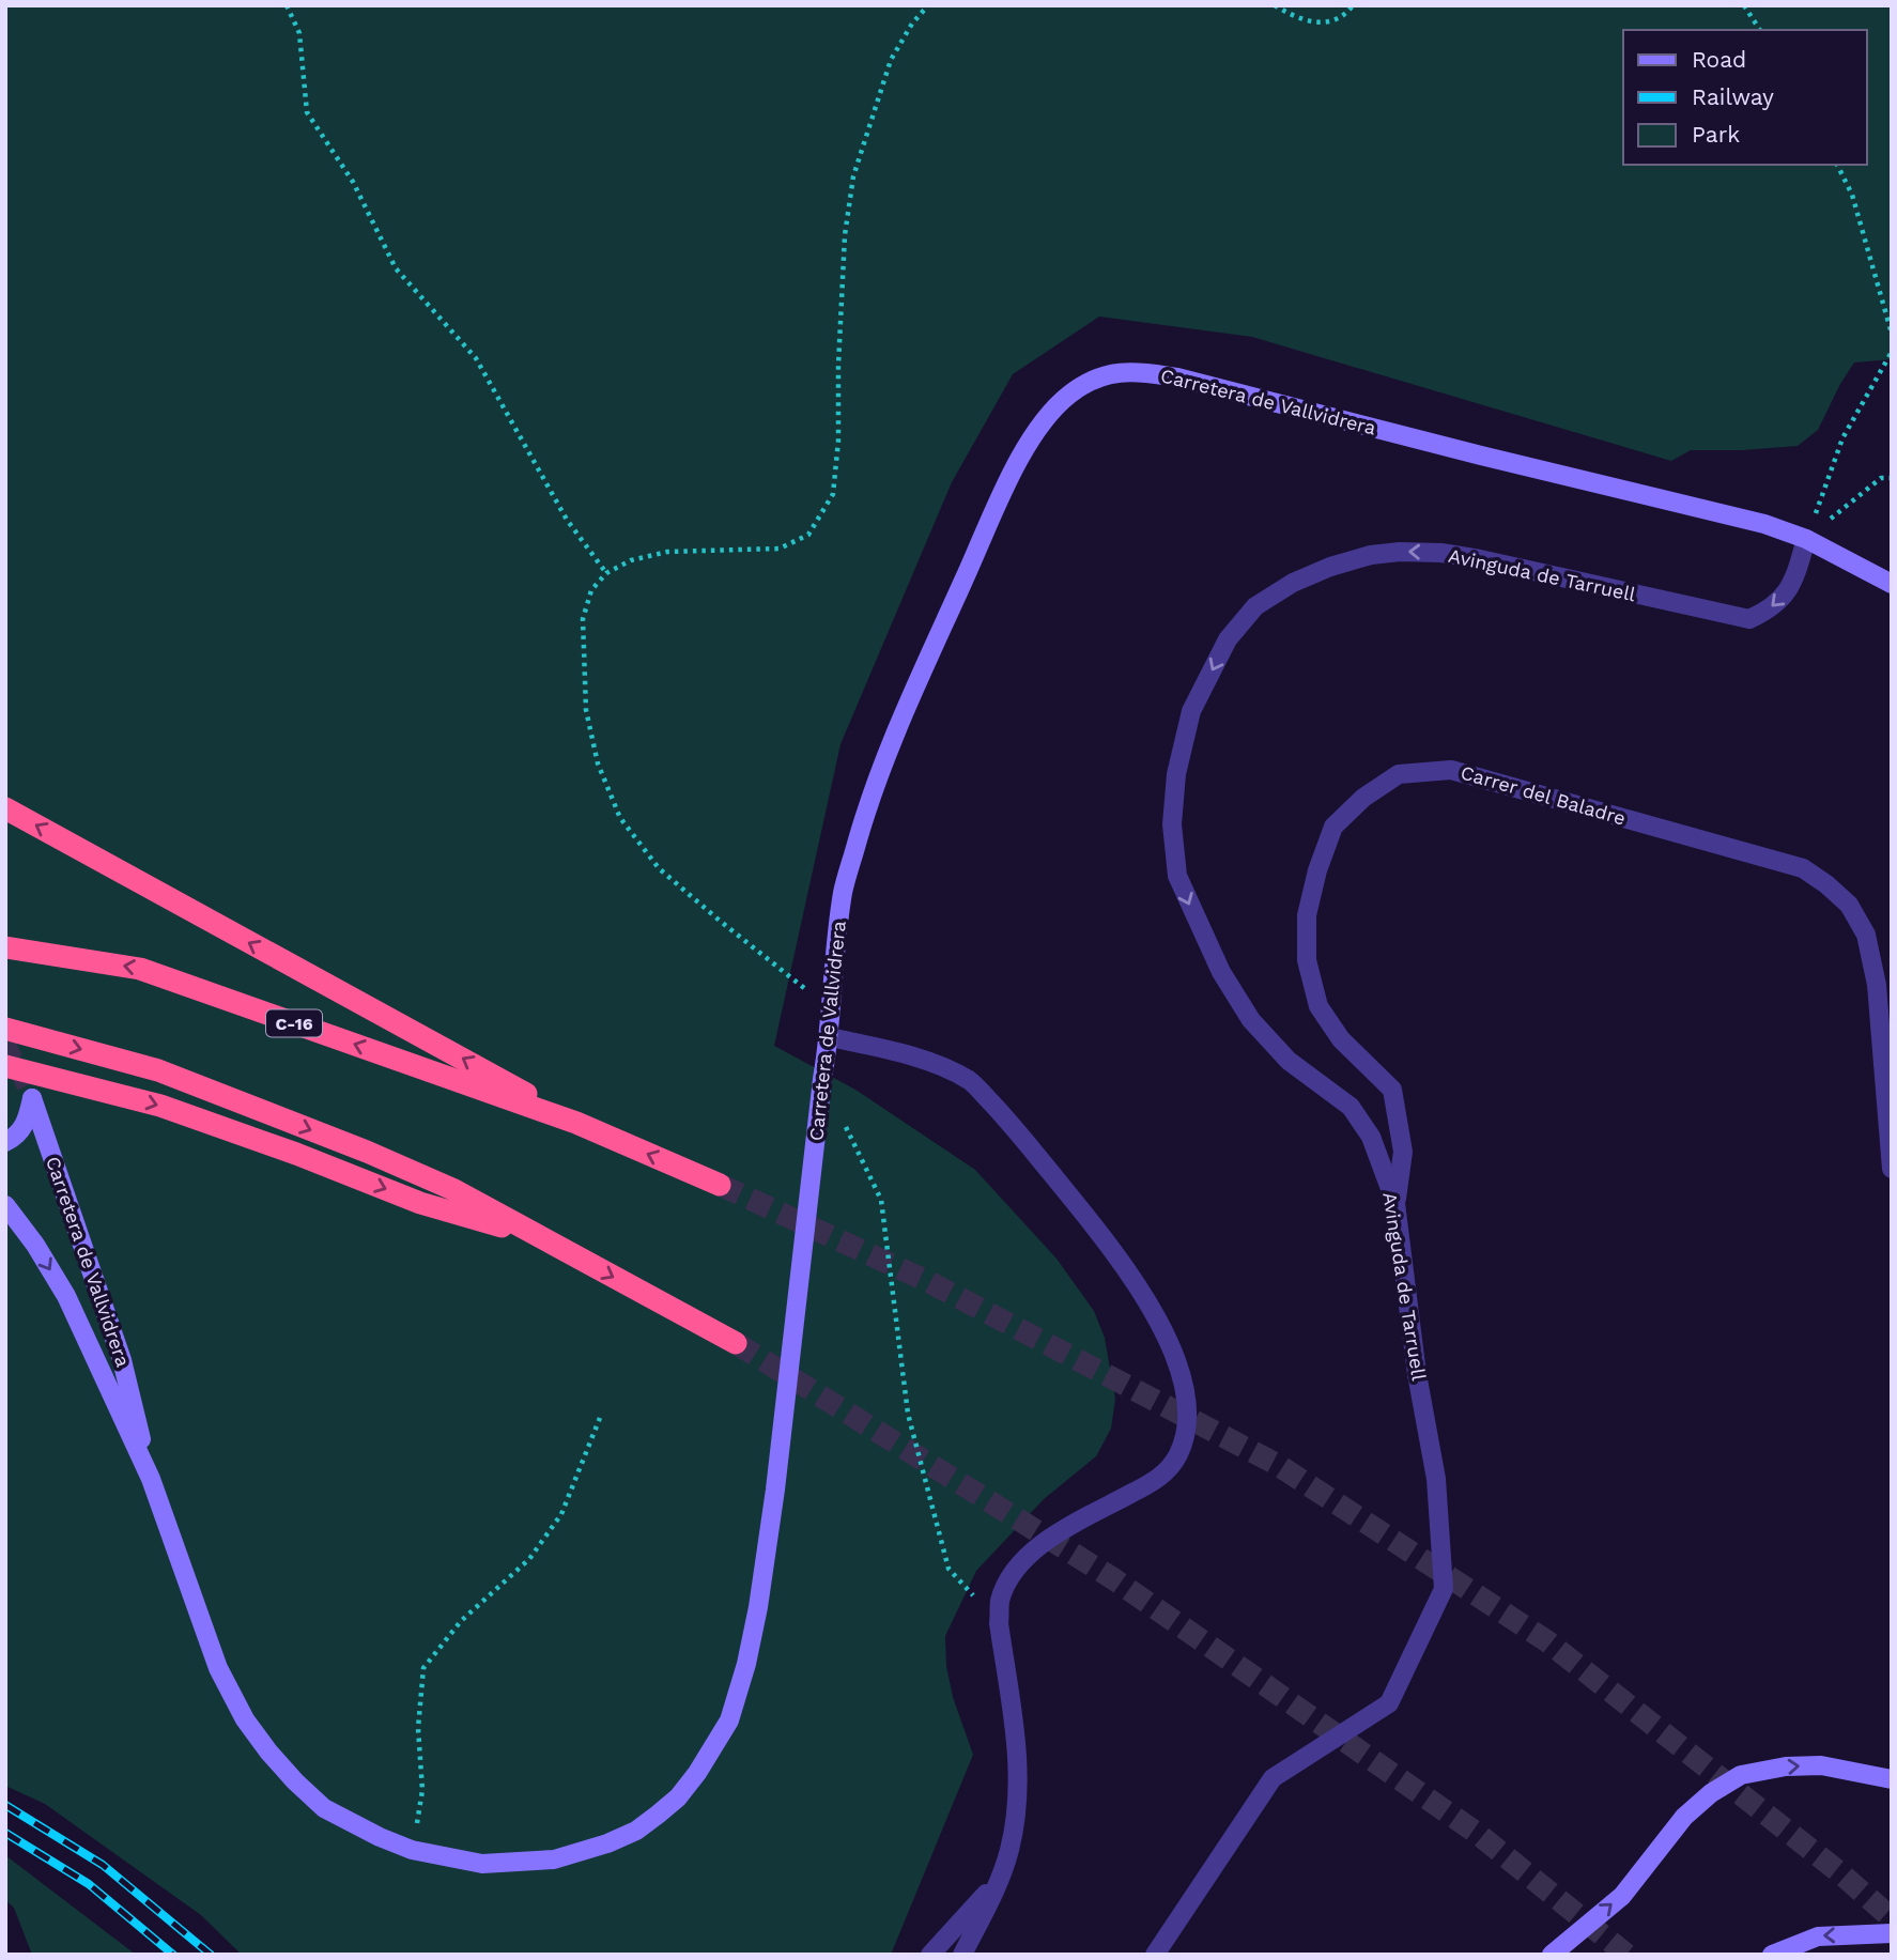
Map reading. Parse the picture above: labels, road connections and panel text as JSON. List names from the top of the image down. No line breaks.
{"streets":{"highway":["C-16"],"main road":["Carretera de Vallvidrera"],"street":["Avinguda de Tarruell","Carrer del Baladre"]},"crossings":[["Carretera de Vallvidrera","Avinguda de Tarruell"],["Avinguda de Tarruell","Carrer del Baladre"]],"legend":["Road","Railway","Park"]}
